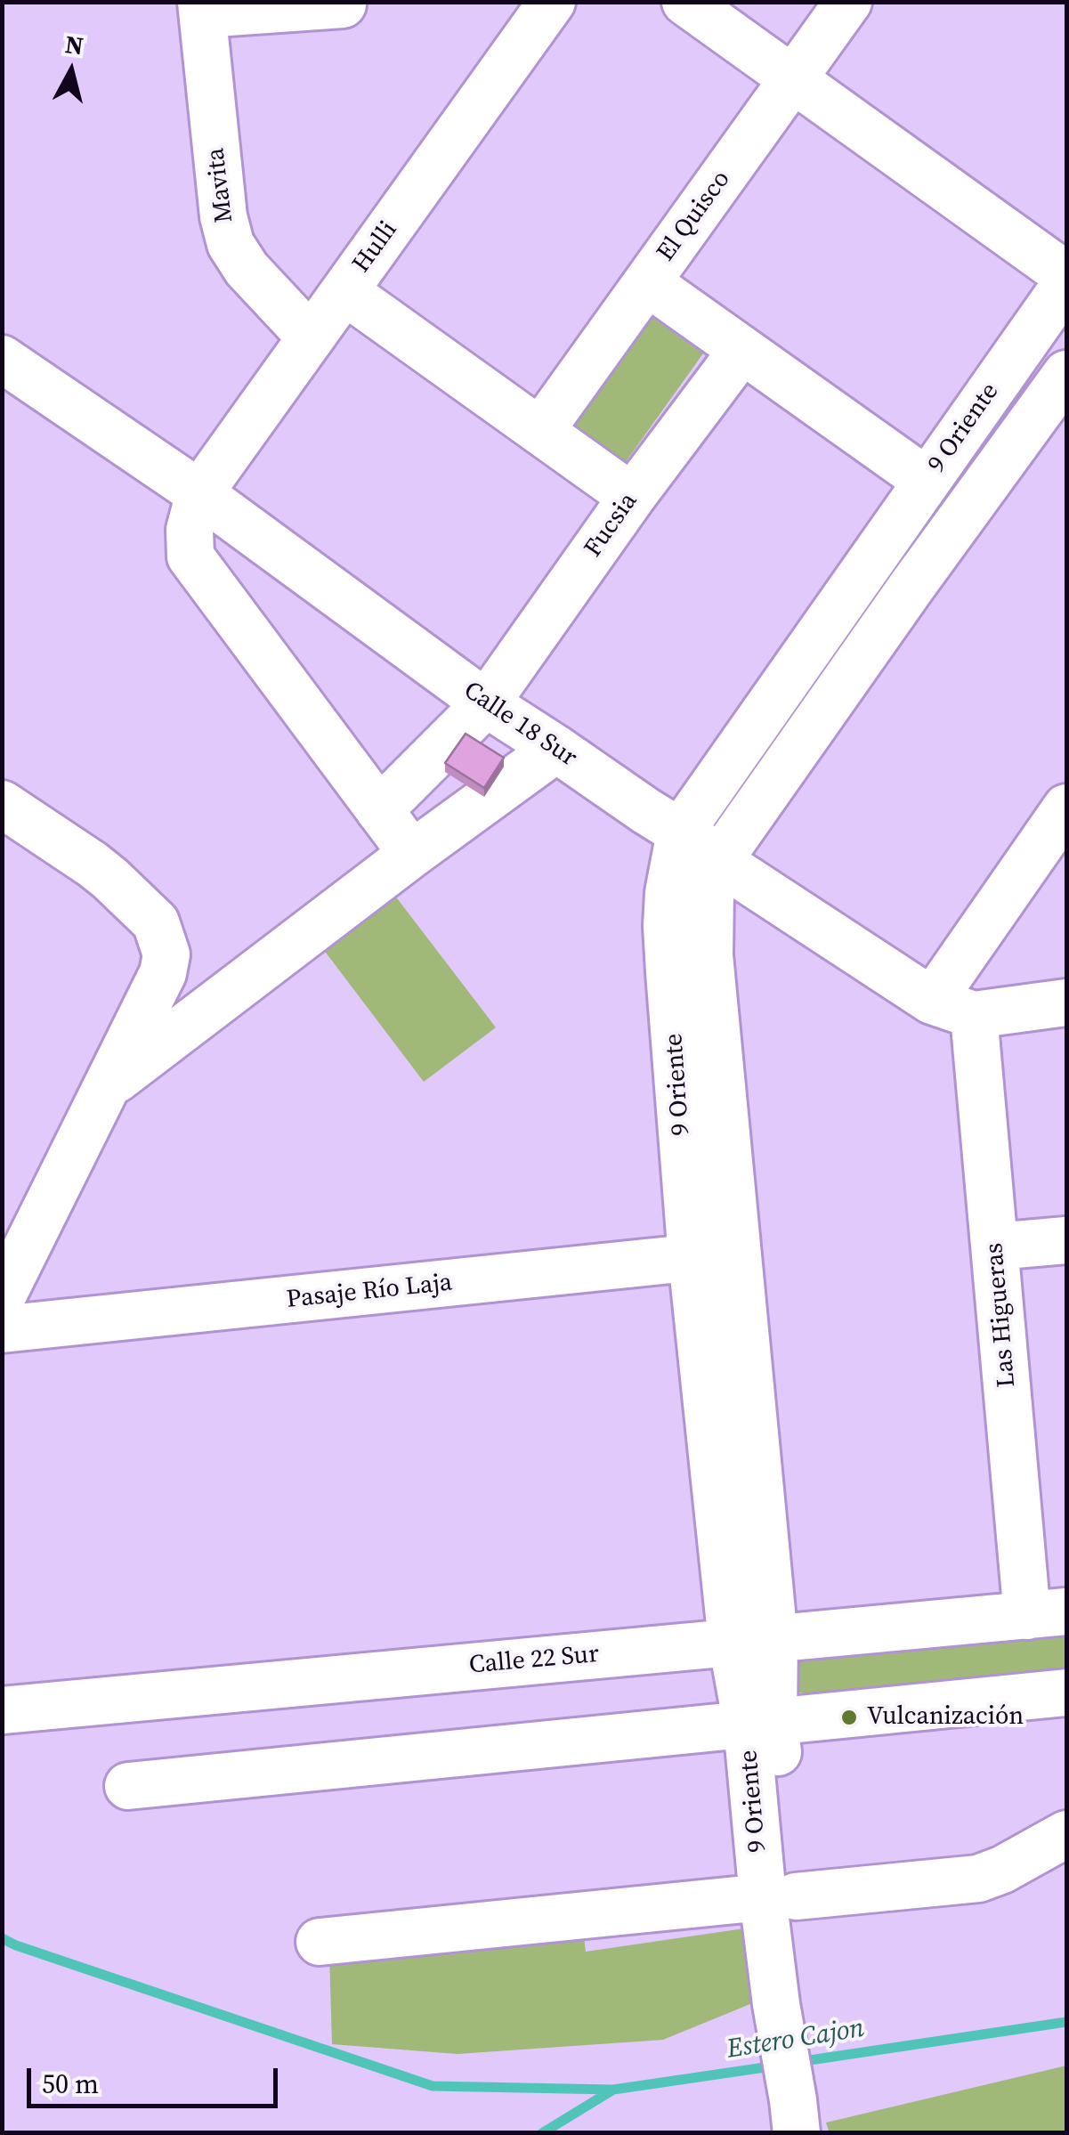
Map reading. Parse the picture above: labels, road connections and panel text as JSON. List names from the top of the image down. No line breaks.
{"streets":{"street":["Mavita","El Quisco","Hulli","9 Oriente","Fucsia","Calle 18 Sur","Pasaje Río Laja","Las Higueras","Calle 22 Sur"]},"crossings":[["Mavita","Hulli"],["Hulli","Calle 18 Sur"],["9 Oriente","Calle 18 Sur"],["9 Oriente","Pasaje Río Laja"],["9 Oriente","Calle 22 Sur"],["Fucsia","Calle 18 Sur"],["Calle 18 Sur","Las Higueras"],["Las Higueras","Calle 22 Sur"]],"water":["Estero Cajon"],"places":["Vulcanización"],"scale_bar":"50 m","north":"top"}
